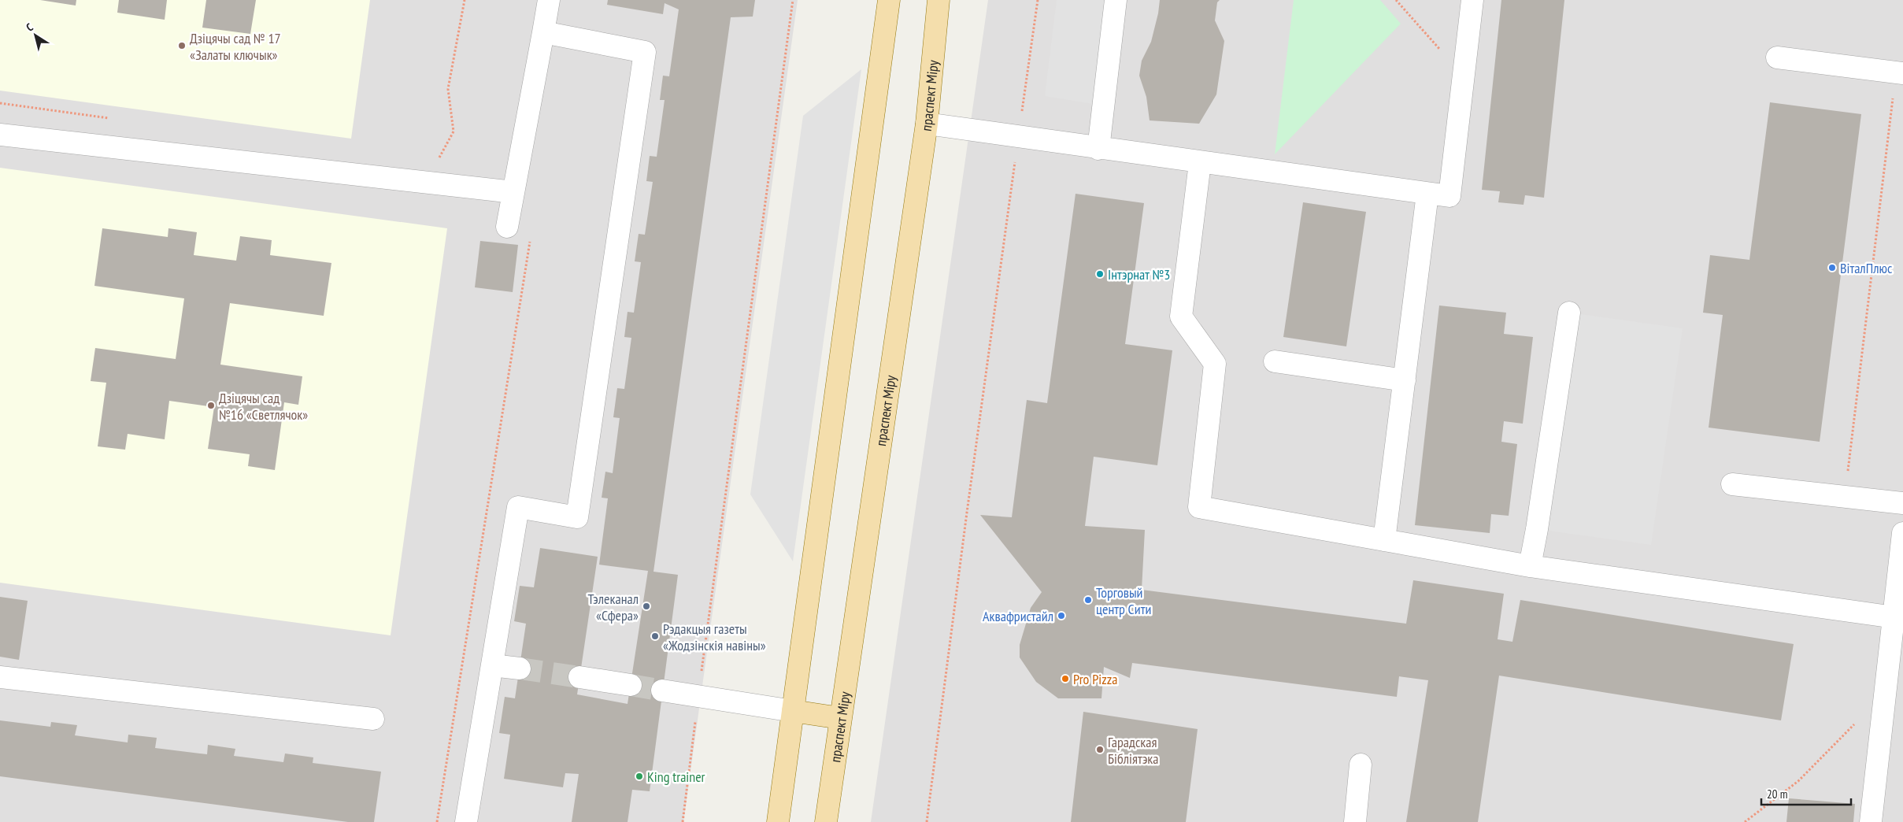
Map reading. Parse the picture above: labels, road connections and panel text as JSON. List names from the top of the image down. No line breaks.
{"streets":{"main road":["праспект Міру"]},"places":["Дзіцячы сад № 17 «Залаты ключык»","ВіталПлюс","Інтэрнат №3","Дзіцячы сад №16 «Светлячок»","Торговый центр Сити","Тэлеканал «Сфера»","Аквафристайл","Рэдакцыя газеты «Жодзінскія навіны»","Pro Pizza","Гарадская Бібліятэка","King trainer"],"scale_bar":"20 m","north":"top left"}
